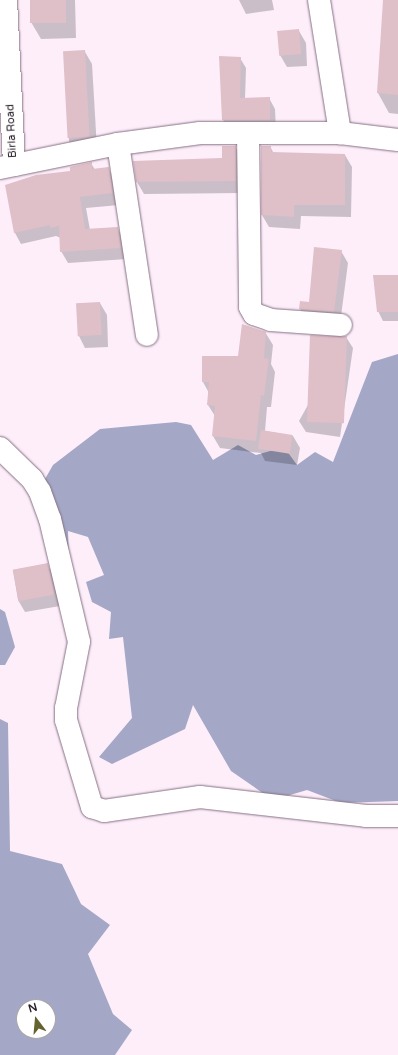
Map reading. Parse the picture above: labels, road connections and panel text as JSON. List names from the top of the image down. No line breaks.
{"streets":{"street":["Birla Road"]},"north":"top"}
